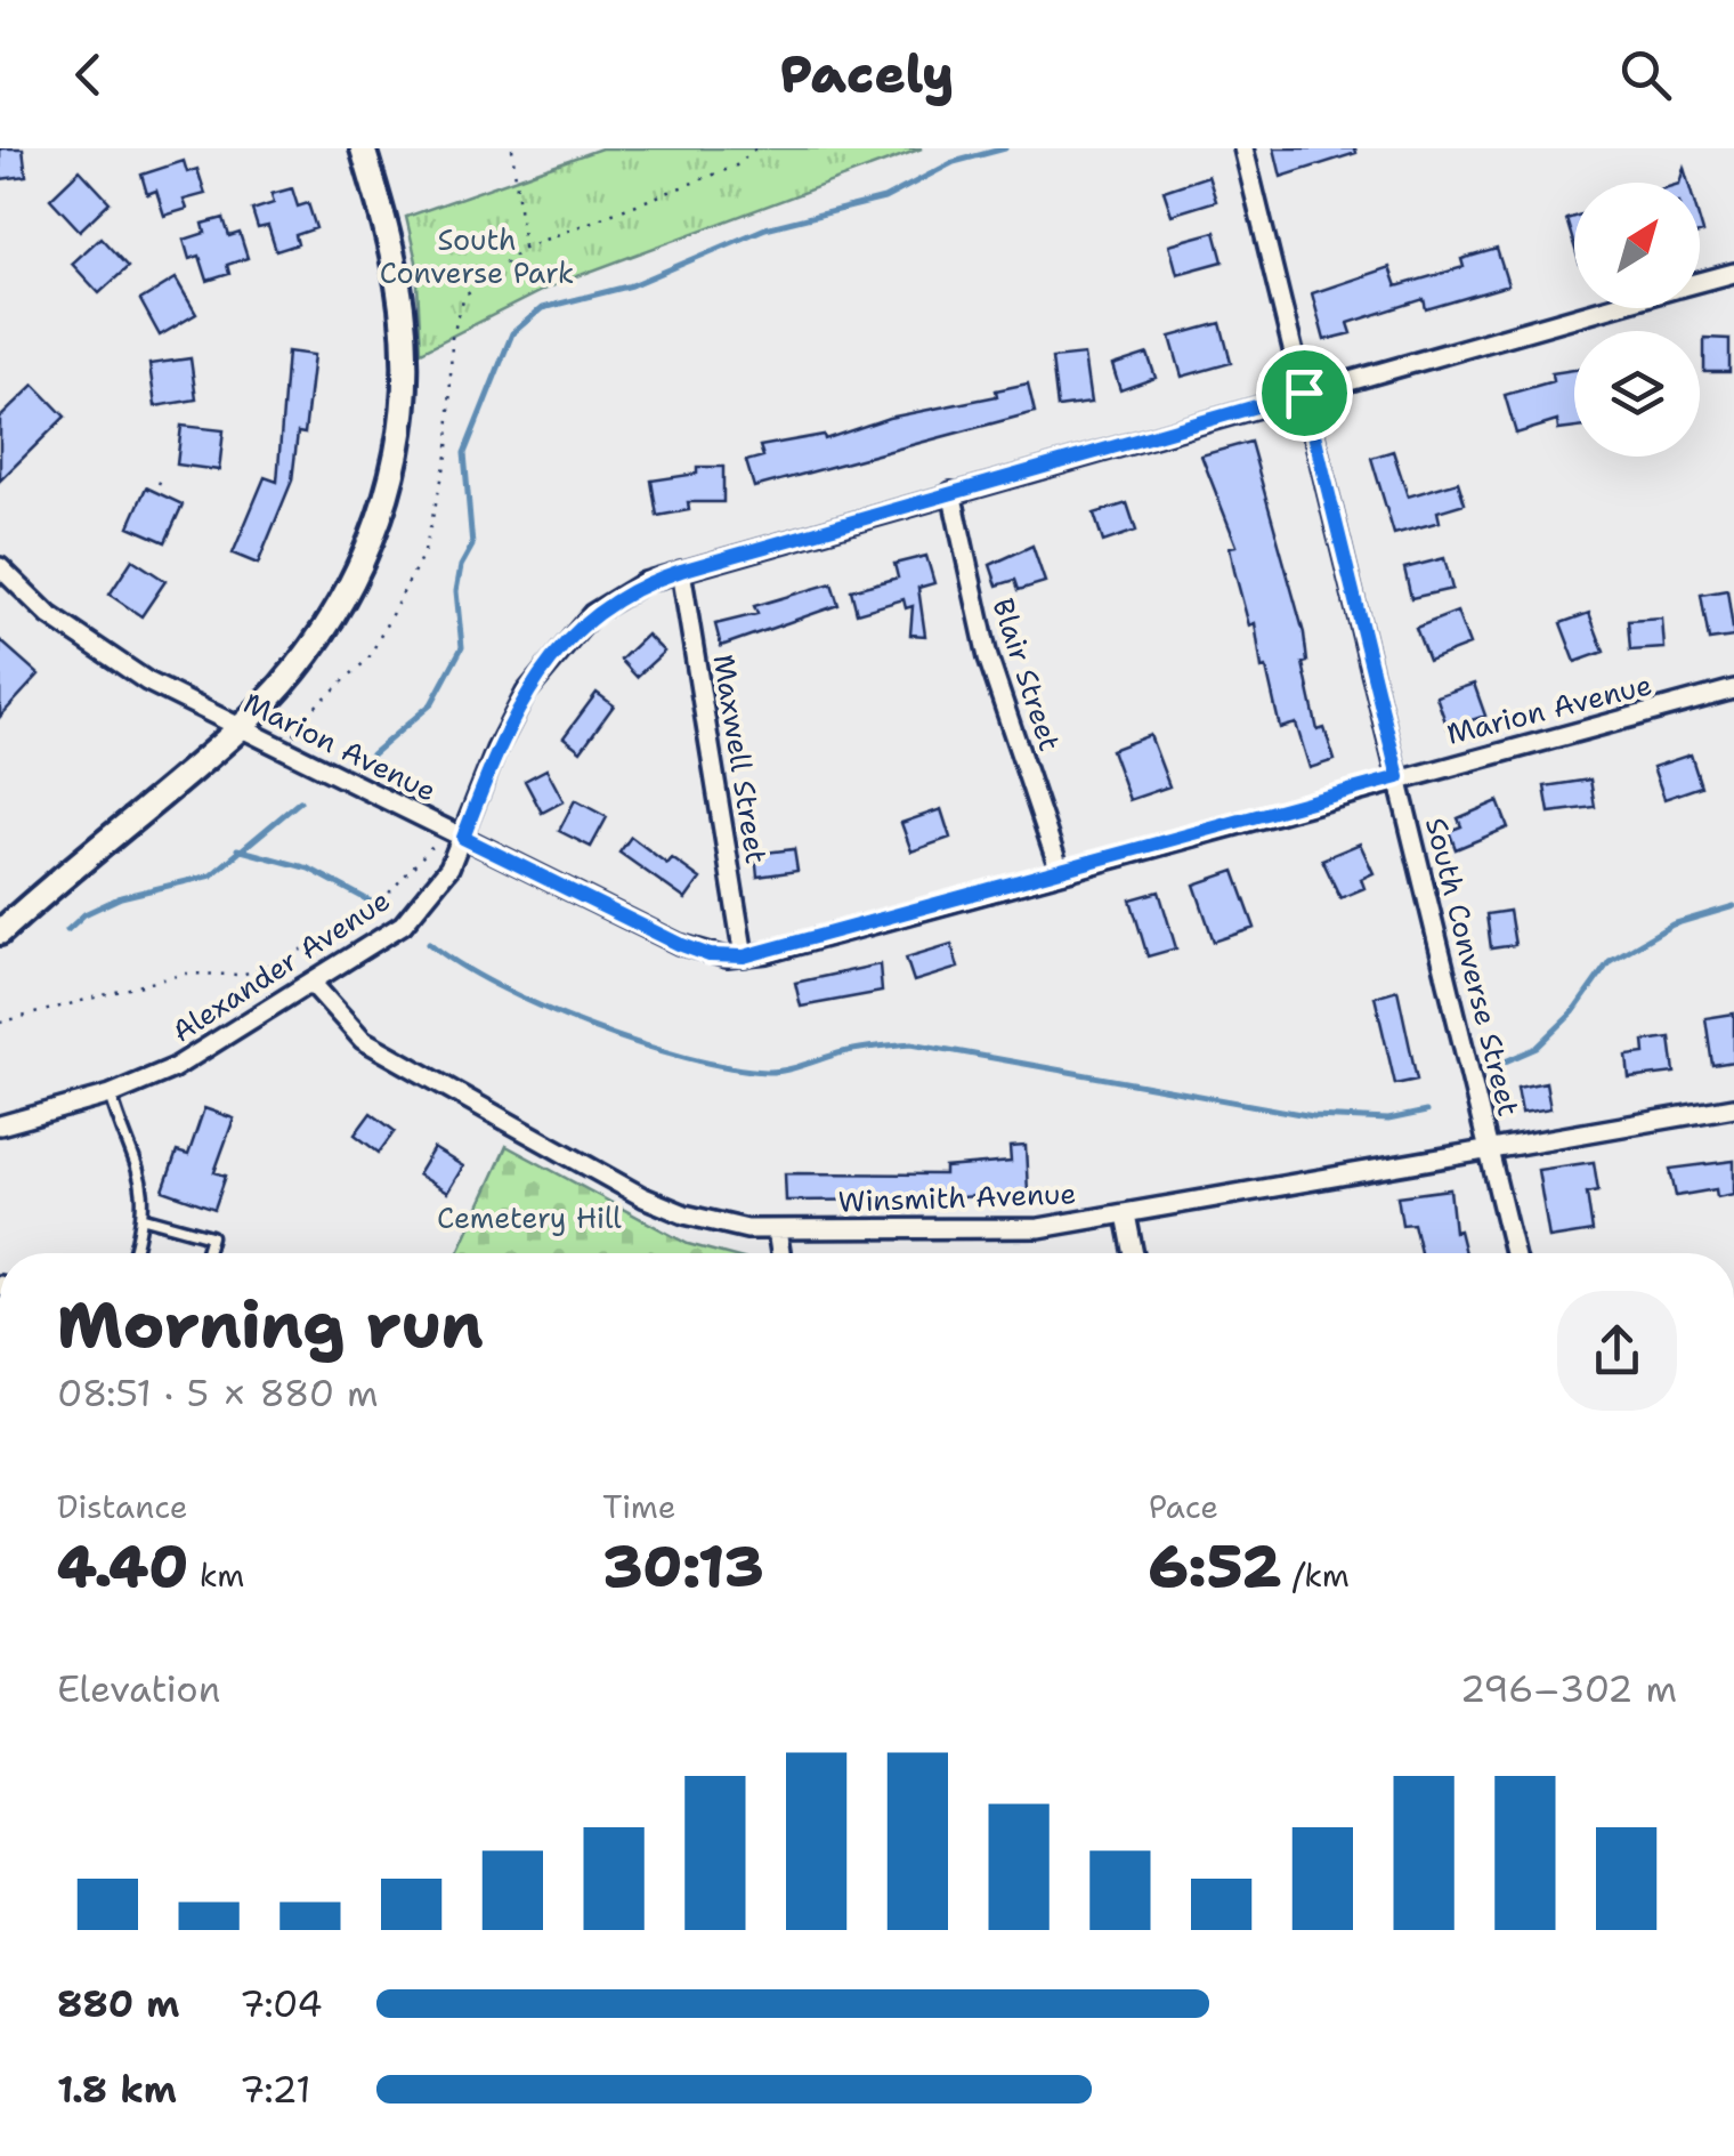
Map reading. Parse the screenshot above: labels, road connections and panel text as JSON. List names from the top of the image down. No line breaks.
{"streets":{"street":["Blair Street","Marion Avenue","Maxwell Street","Alexander Avenue","South Converse Street","Winsmith Avenue"]},"crossings":[["Blair Street","Marion Avenue"],["Blair Street","Alexander Avenue"],["Marion Avenue","Maxwell Street"],["Marion Avenue","Alexander Avenue"],["Marion Avenue","South Converse Street"],["Maxwell Street","Alexander Avenue"],["Alexander Avenue","South Converse Street"],["Alexander Avenue","Winsmith Avenue"],["South Converse Street","Winsmith Avenue"]],"parks":["South Converse Park","Cemetery Hill"],"north":"top right","page":{"header":"Pacely","heading":["Morning run","08:51 · 5 × 880 m"],"stats":[["Distance","4.40 km"],["Time","30:13"],["Pace","6:52 /km"]],"chart":["Elevation","296–302 m"],"list":[{"name":"880 m","note":"7:04"},{"name":"1.8 km","note":"7:21"}]}}
